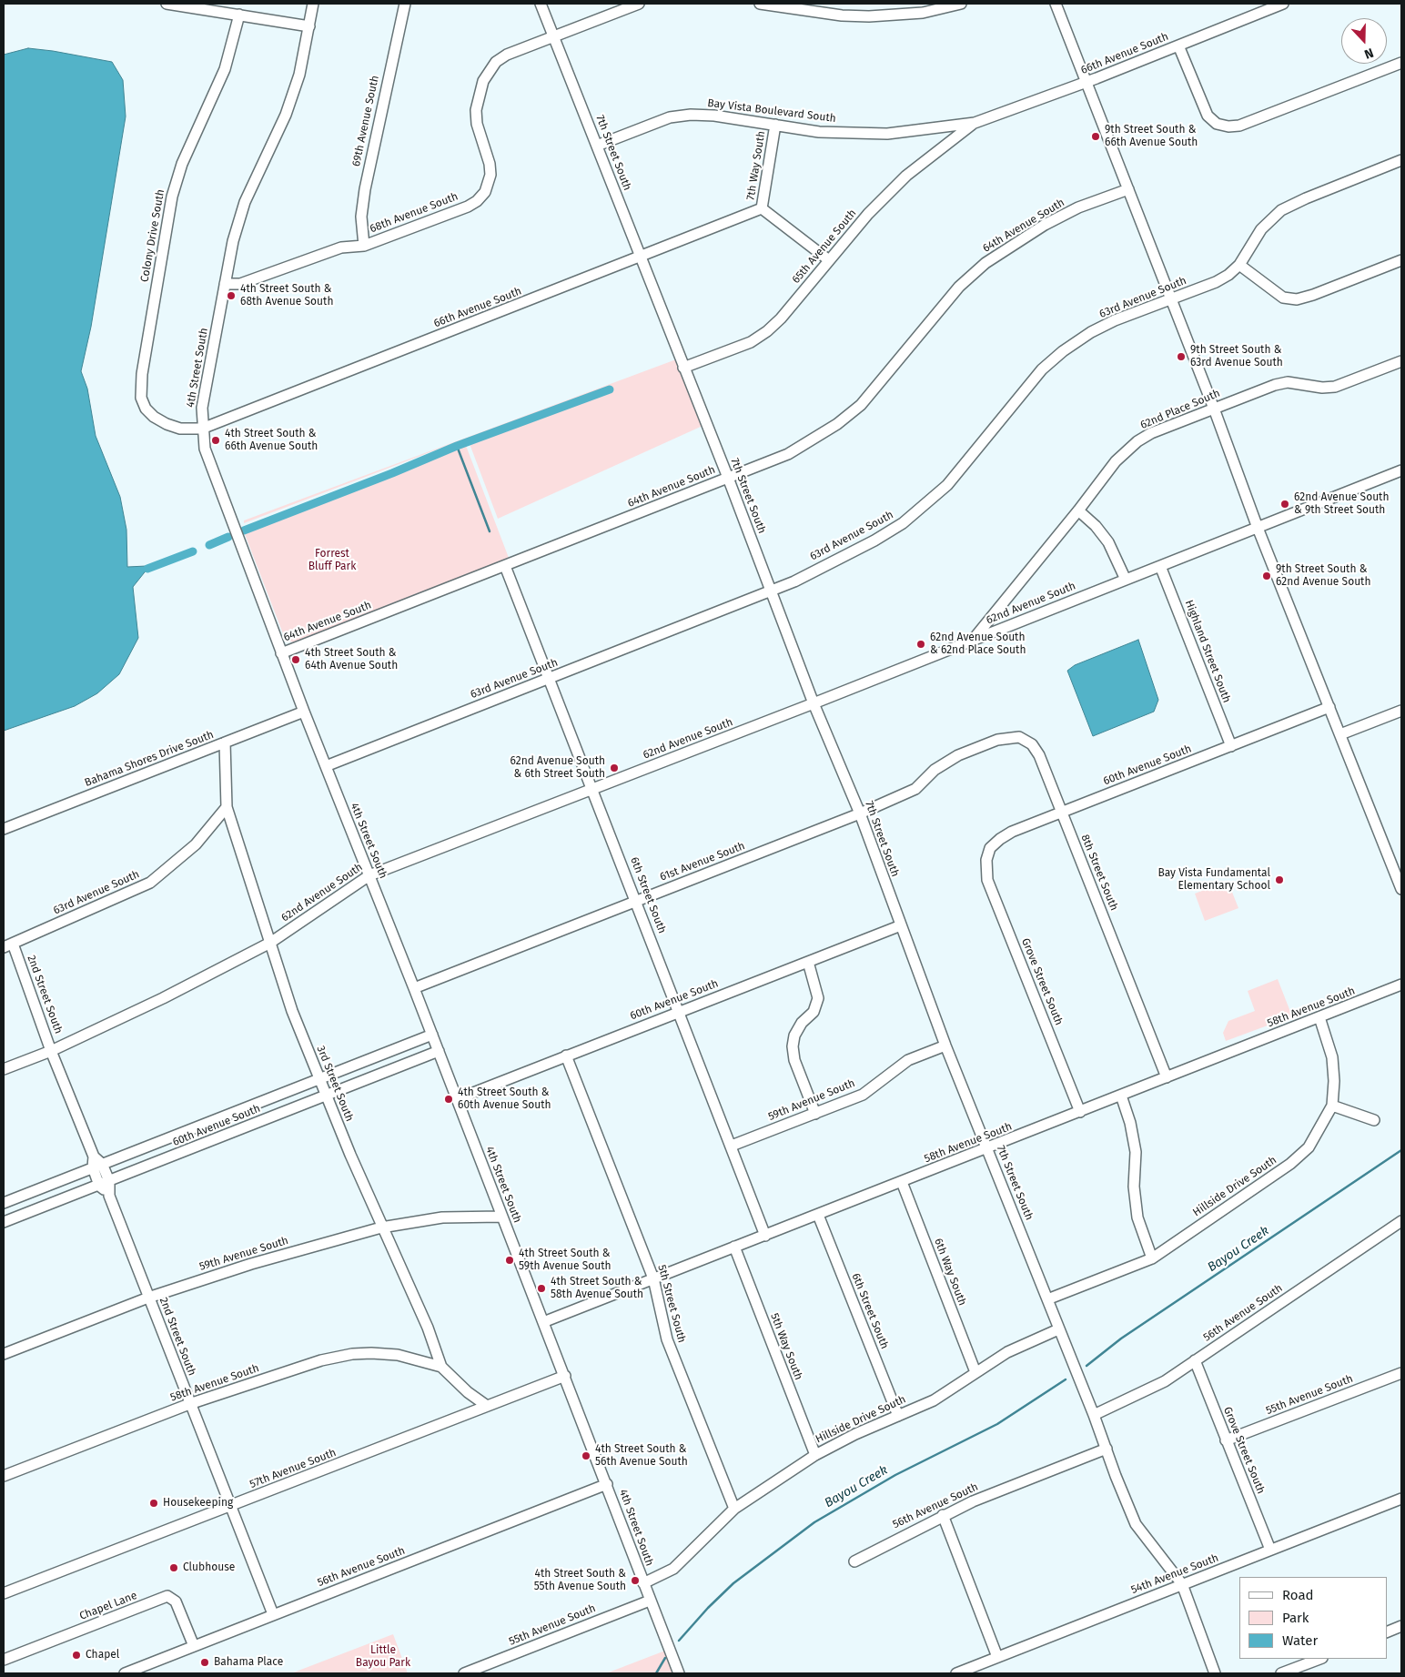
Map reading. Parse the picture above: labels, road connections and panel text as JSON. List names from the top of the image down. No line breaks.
{"streets":{"street":["66th Avenue South","Bay Vista Boulevard South","69th Avenue South","7th Street South","7th Way South","68th Avenue South","64th Avenue South","Colony Drive South","65th Avenue South","63rd Avenue South","4th Street South","62nd Place South","62nd Avenue South","Highland Street South","Bahama Shores Drive South","60th Avenue South","61st Avenue South","8th Street South","6th Street South","Grove Street South","2nd Street South","58th Avenue South","3rd Street South","59th Avenue South","Hillside Drive South","6th Way South","5th Street South","56th Avenue South","5th Way South","55th Avenue South","57th Avenue South","54th Avenue South","Chapel Lane"]},"crossings":[["66th Avenue South","Bay Vista Boulevard South"],["66th Avenue South","7th Street South"],["66th Avenue South","7th Way South"],["66th Avenue South","Colony Drive South"],["66th Avenue South","65th Avenue South"],["66th Avenue South","4th Street South"],["Bay Vista Boulevard South","7th Street South"],["Bay Vista Boulevard South","7th Way South"],["Bay Vista Boulevard South","65th Avenue South"],["69th Avenue South","68th Avenue South"],["7th Street South","68th Avenue South"],["7th Street South","64th Avenue South"],["7th Street South","65th Avenue South"],["7th Street South","63rd Avenue South"],["7th Street South","62nd Avenue South"],["7th Street South","60th Avenue South"],["7th Street South","61st Avenue South"],["7th Street South","58th Avenue South"],["7th Street South","59th Avenue South"],["7th Street South","Hillside Drive South"],["7th Street South","56th Avenue South"],["7th Street South","54th Avenue South"],["7th Way South","65th Avenue South"],["68th Avenue South","4th Street South"],["64th Avenue South","4th Street South"],["64th Avenue South","6th Street South"],["Colony Drive South","4th Street South"],["63rd Avenue South","4th Street South"],["63rd Avenue South","6th Street South"],["63rd Avenue South","2nd Street South"],["63rd Avenue South","3rd Street South"],["4th Street South","62nd Avenue South"],["4th Street South","Bahama Shores Drive South"],["4th Street South","60th Avenue South"],["4th Street South","61st Avenue South"],["4th Street South","58th Avenue South"],["4th Street South","59th Avenue South"],["4th Street South","Hillside Drive South"],["4th Street South","56th Avenue South"],["4th Street South","55th Avenue South"],["4th Street South","57th Avenue South"],["62nd Place South","62nd Avenue South"],["62nd Avenue South","Highland Street South"],["62nd Avenue South","6th Street South"],["62nd Avenue South","2nd Street South"],["62nd Avenue South","3rd Street South"],["Highland Street South","60th Avenue South"],["Bahama Shores Drive South","3rd Street South"],["60th Avenue South","8th Street South"],["60th Avenue South","6th Street South"],["60th Avenue South","Grove Street South"],["60th Avenue South","2nd Street South"],["60th Avenue South","3rd Street South"],["60th Avenue South","5th Street South"],["61st Avenue South","8th Street South"],["61st Avenue South","6th Street South"],["8th Street South","58th Avenue South"],["6th Street South","58th Avenue South"],["6th Street South","59th Avenue South"],["6th Street South","Hillside Drive South"],["Grove Street South","58th Avenue South"],["Grove Street South","56th Avenue South"],["Grove Street South","55th Avenue South"],["Grove Street South","54th Avenue South"],["2nd Street South","58th Avenue South"],["2nd Street South","59th Avenue South"],["2nd Street South","56th Avenue South"],["2nd Street South","57th Avenue South"],["58th Avenue South","3rd Street South"],["58th Avenue South","Hillside Drive South"],["58th Avenue South","6th Way South"],["58th Avenue South","5th Street South"],["58th Avenue South","5th Way South"],["3rd Street South","59th Avenue South"],["3rd Street South","57th Avenue South"],["Hillside Drive South","6th Way South"],["Hillside Drive South","5th Street South"],["Hillside Drive South","5th Way South"],["56th Avenue South","Chapel Lane"]],"water":["Bayou Creek"],"parks":["Forrest Bluff Park","Little Bayou Park"],"places":["9th Street South & 66th Avenue South","4th Street South & 68th Avenue South","9th Street South & 63rd Avenue South","4th Street South & 66th Avenue South","62nd Avenue South & 9th Street South","9th Street South & 62nd Avenue South","62nd Avenue South & 62nd Place South","4th Street South & 64th Avenue South","62nd Avenue South & 6th Street South","Bay Vista Fundamental Elementary School","4th Street South & 60th Avenue South","4th Street South & 59th Avenue South","4th Street South & 58th Avenue South","4th Street South & 56th Avenue South","Housekeeping","Clubhouse","4th Street South & 55th Avenue South","Chapel","Bahama Place"],"legend":["Road","Park","Water"],"north":"bottom"}
